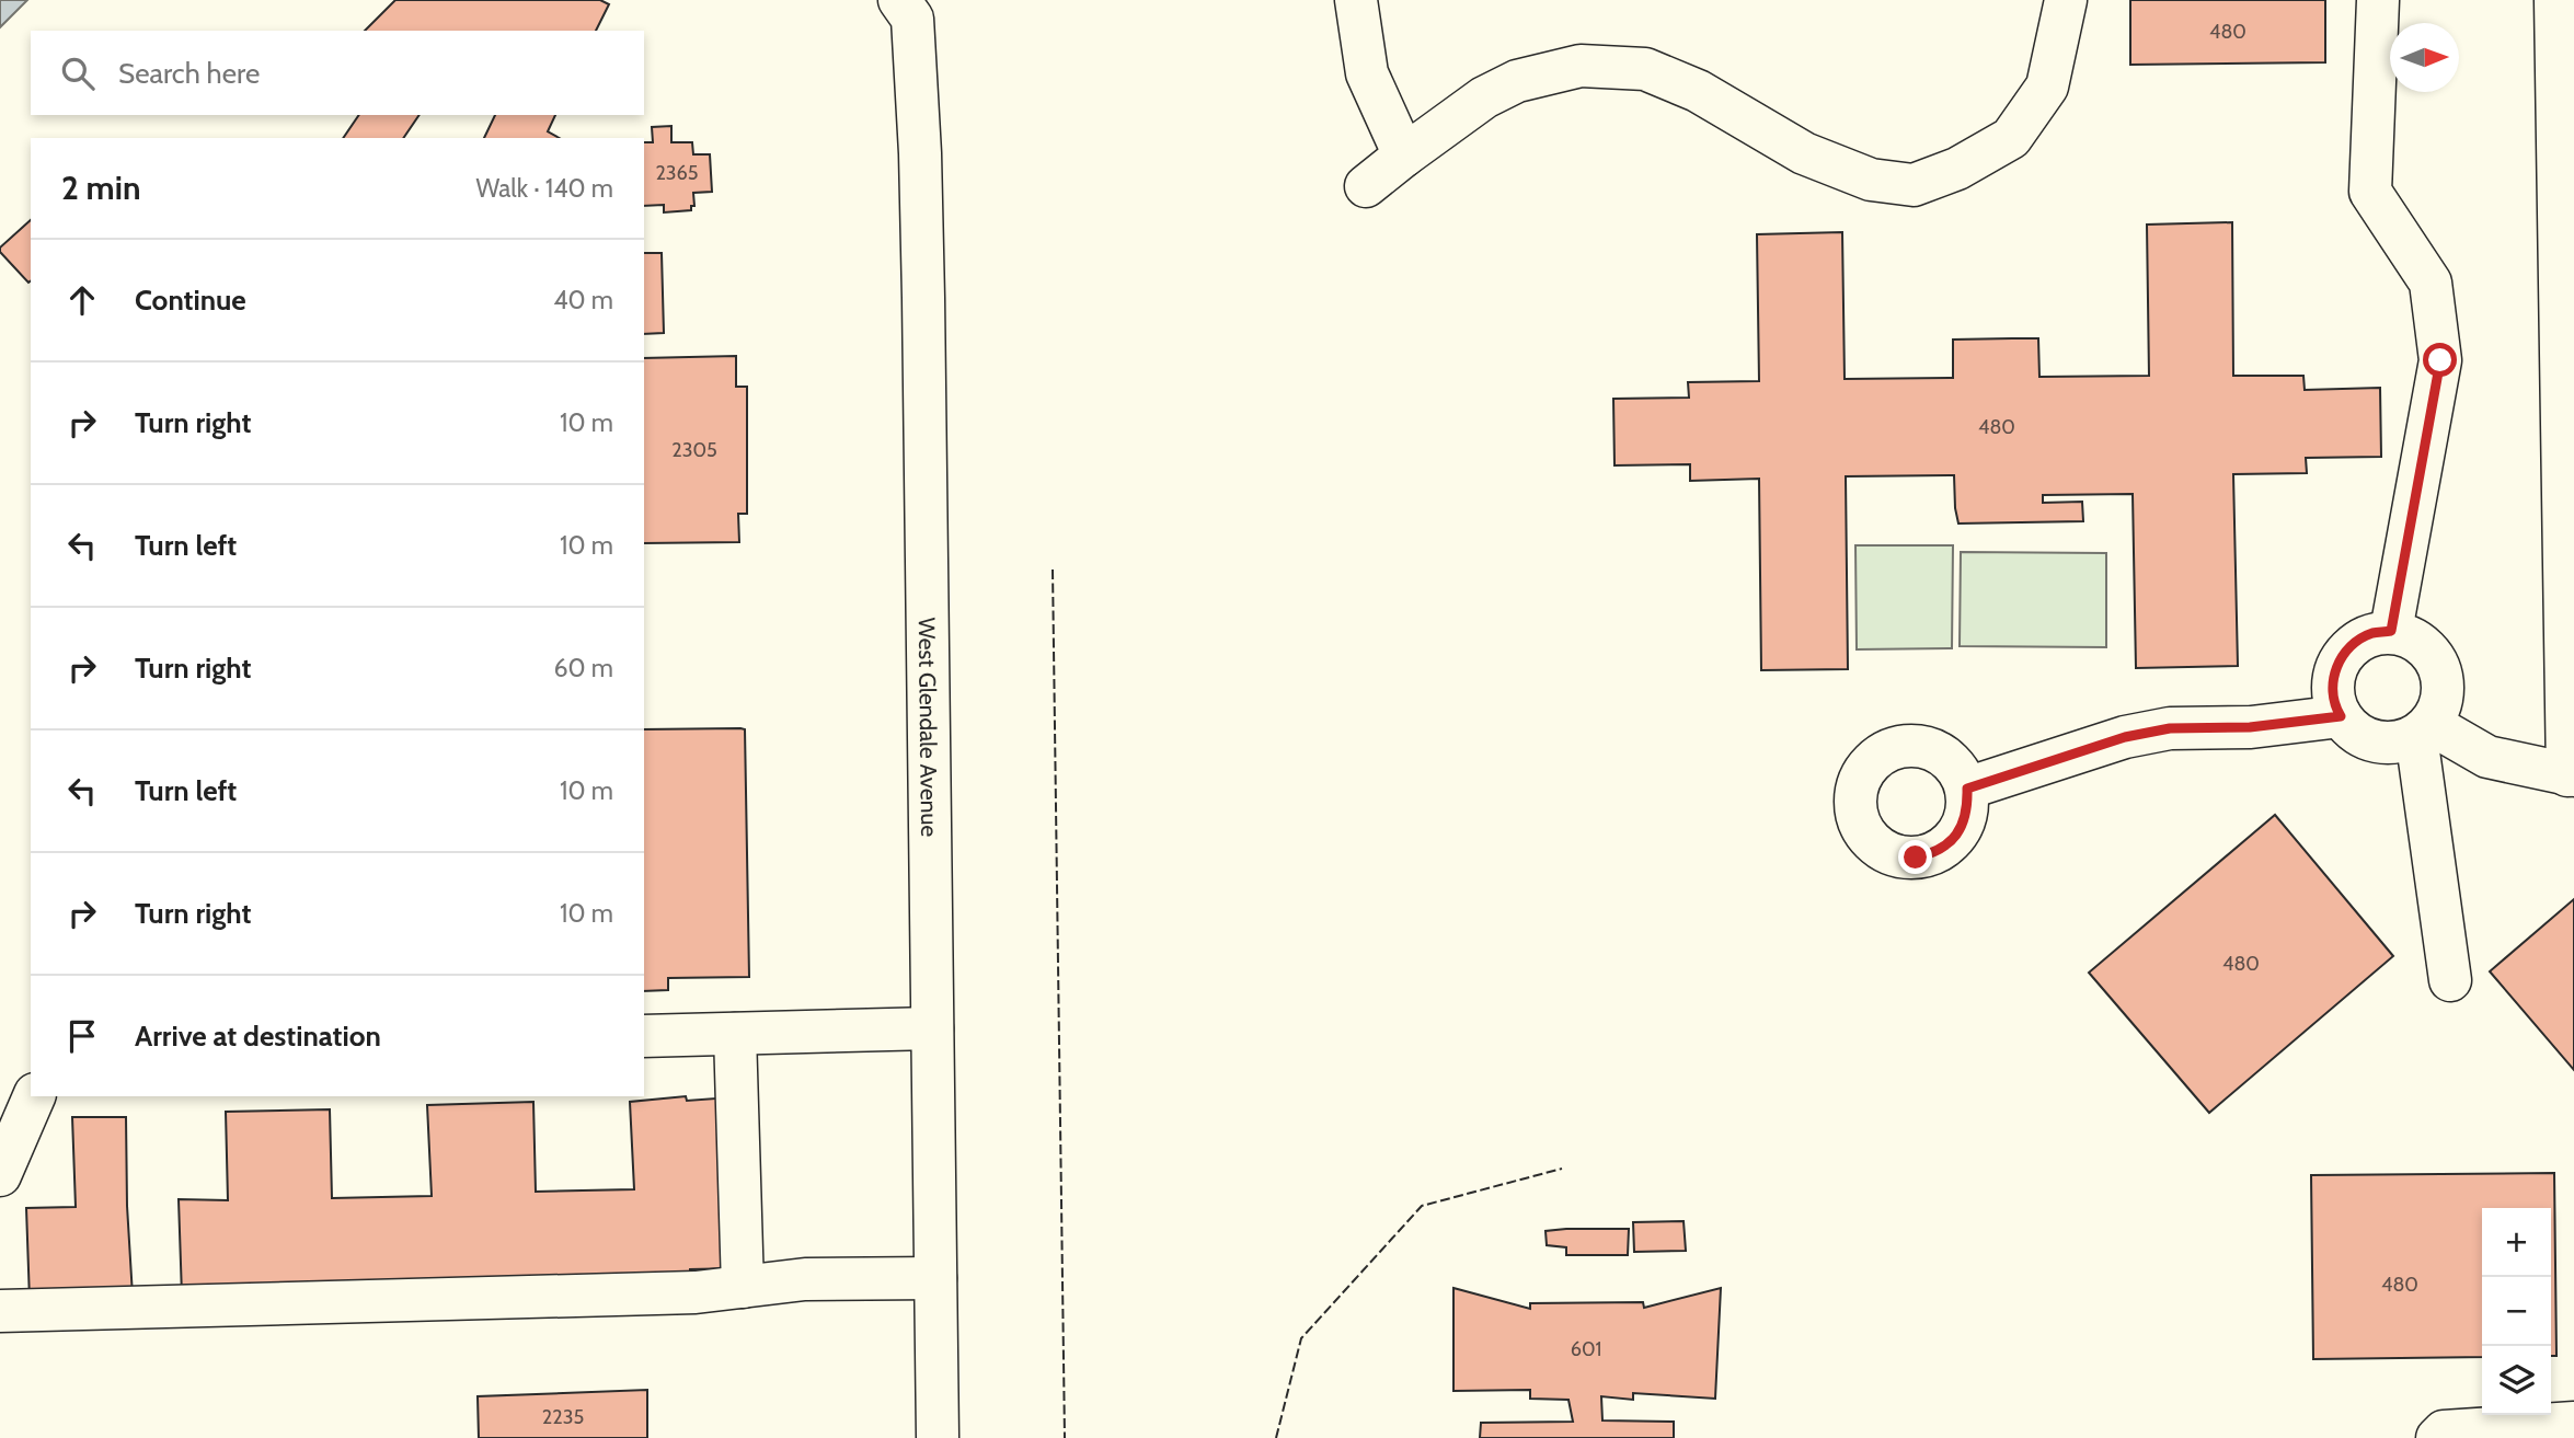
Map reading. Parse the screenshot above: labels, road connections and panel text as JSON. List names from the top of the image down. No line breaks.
{"streets":{"main road":["West Glendale Avenue"]},"house_numbers":["480","2365","480","2305","480","480","601","2235"],"north":"right","page":{"search":"Search here","heading":["2 min","Walk · 140 m"],"list":[["Continue","40 m"],["Turn right","10 m"],["Turn left","10 m"],["Turn right","60 m"],["Turn left","10 m"],["Turn right","10 m"],"Arrive at destination"],"map_buttons":["+","−"]}}
